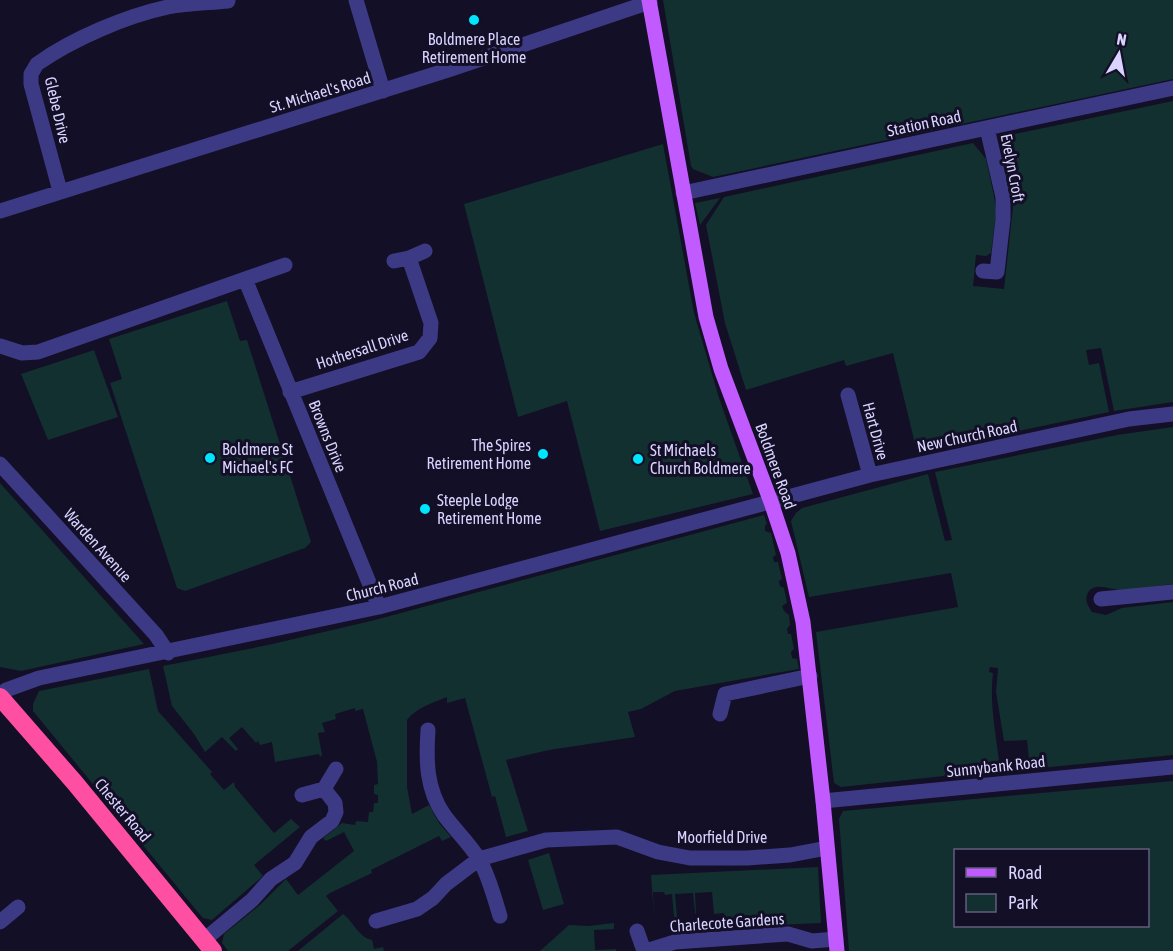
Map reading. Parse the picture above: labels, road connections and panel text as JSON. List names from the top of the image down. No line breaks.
{"streets":{"highway":["Chester Road"],"main road":["Boldmere Road"],"street":["St. Michael's Road","Glebe Drive","Station Road","Evelyn Croft","Hothersall Drive","Hart Drive","Browns Drive","New Church Road","Warden Avenue","Church Road","Sunnybank Road","Moorfield Drive","Charlecote Gardens"]},"crossings":[["St. Michael's Road","Glebe Drive"],["St. Michael's Road","Boldmere Road"],["Station Road","Evelyn Croft"],["Station Road","Boldmere Road"],["Hothersall Drive","Browns Drive"],["Hart Drive","New Church Road"],["Browns Drive","Church Road"],["New Church Road","Boldmere Road"],["New Church Road","Church Road"],["Boldmere Road","Church Road"],["Boldmere Road","Sunnybank Road"],["Boldmere Road","Moorfield Drive"],["Boldmere Road","Charlecote Gardens"],["Warden Avenue","Church Road"],["Church Road","Chester Road"]],"places":["Boldmere Place Retirement Home","The Spires Retirement Home","Boldmere St Michael's FC","St Michaels Church Boldmere","Steeple Lodge Retirement Home"],"legend":["Road","Park"],"north":"top"}
